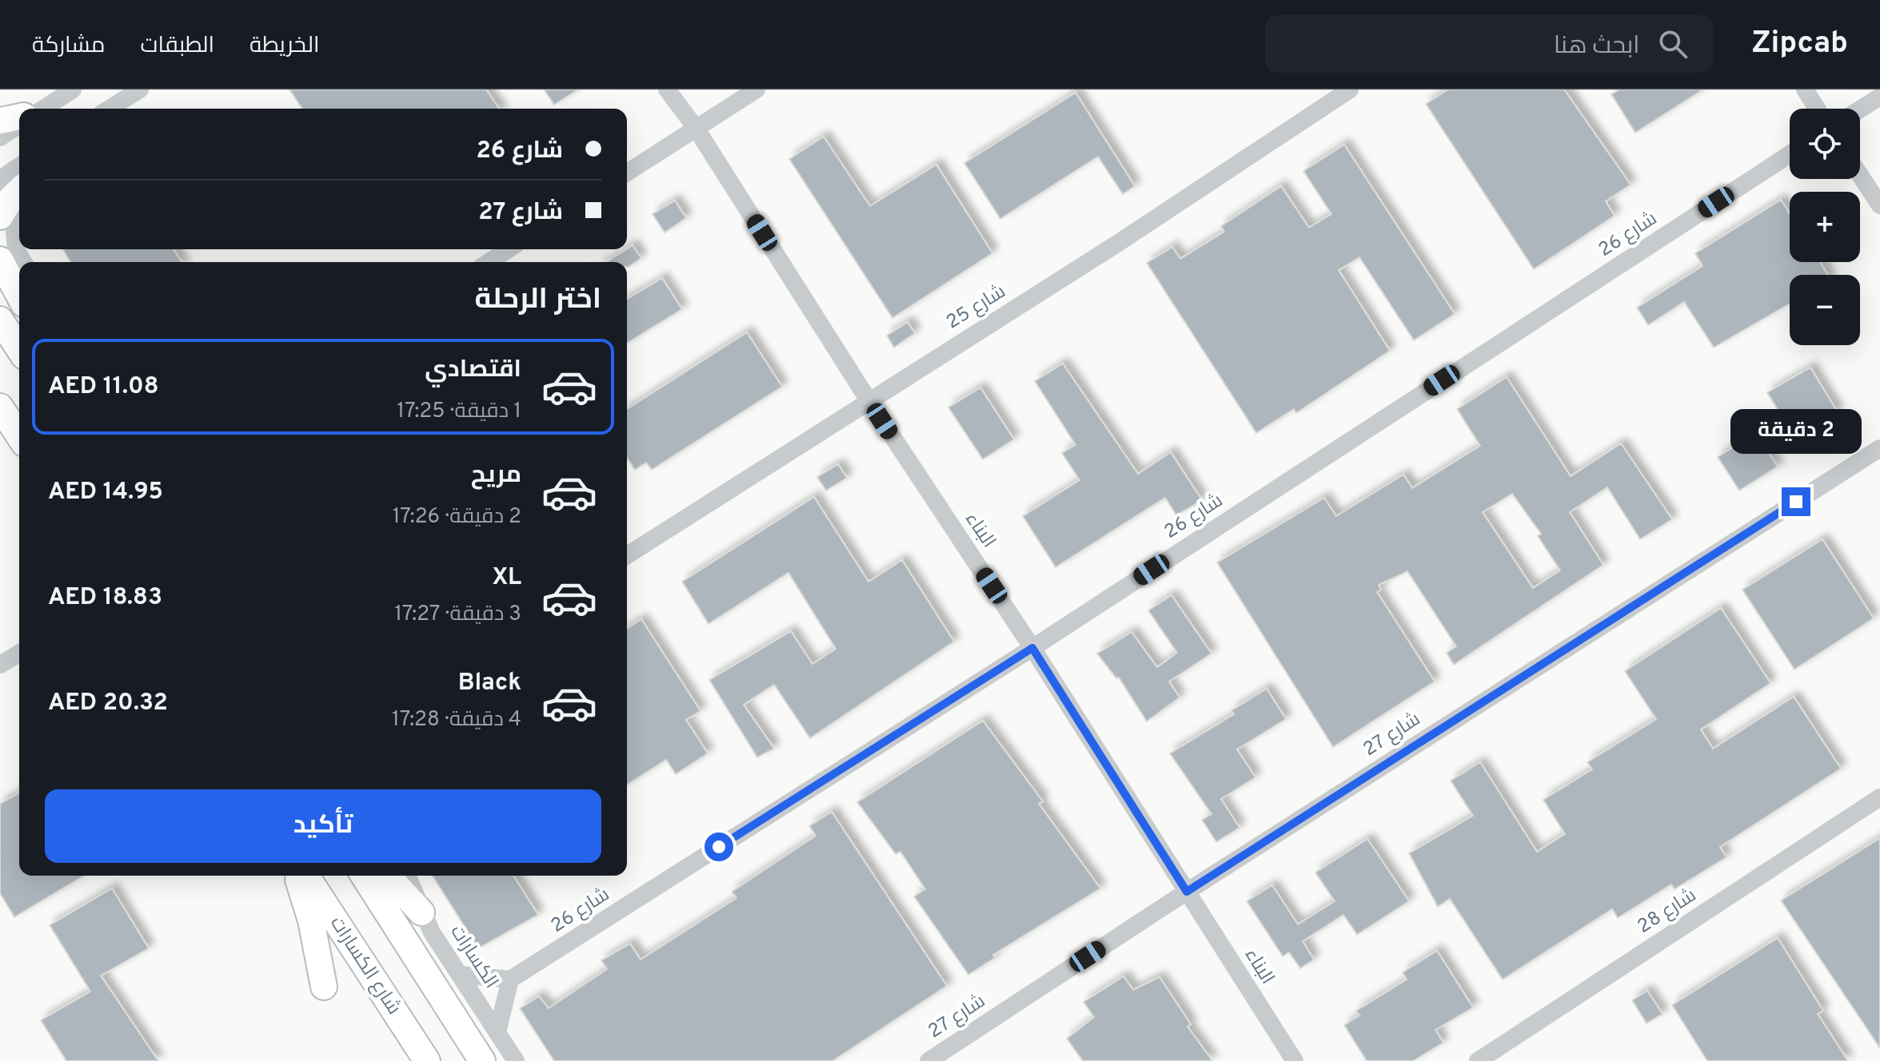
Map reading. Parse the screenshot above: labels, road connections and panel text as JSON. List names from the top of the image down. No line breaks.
{"streets":{"street":["شارع 26","شارع 25","البناء","شارع 27","شارع 28","الكسارات","شارع الكسارات"]},"crossings":[["شارع 26","البناء"],["شارع 25","البناء"],["البناء","شارع 27"]],"page":{"header":"Zipcab","search":"ابحث هنا","nav":["الخريطة","الطبقات","مشاركة"],"map_buttons":["+","−"],"banner":["شارع 26","شارع 27"],"heading":"اختر الرحلة","list":[{"name":"اقتصادي","note":"1 دقيقة · 17:25","value":"AED 11.08"},{"name":"مريح","note":"2 دقيقة · 17:26","value":"AED 14.95"},{"name":"XL","note":"3 دقيقة · 17:27","value":"AED 18.83"},{"name":"Black","note":"4 دقيقة · 17:28","value":"AED 20.32"}],"bubble":"2 دقيقة","buttons":"تأكيد"}}
